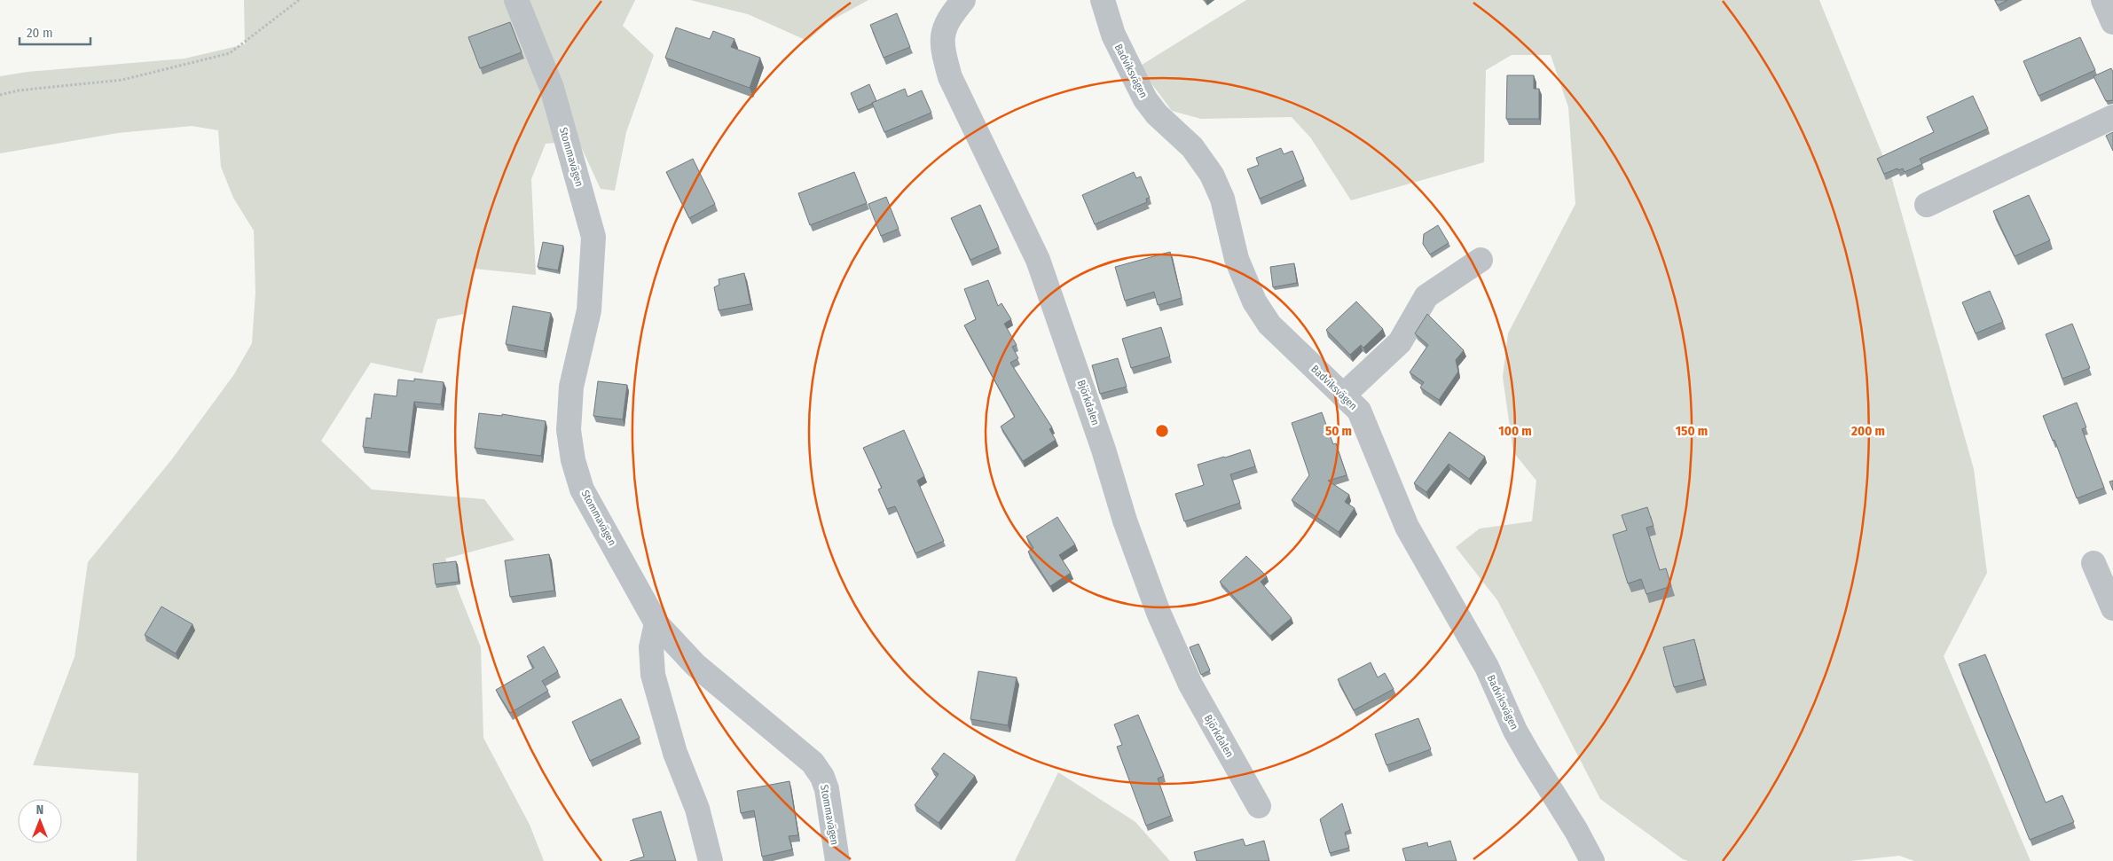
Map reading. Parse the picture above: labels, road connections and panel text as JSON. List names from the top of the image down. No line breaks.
{"streets":{"street":["Badviksvägen","Stommavägen","Björkdalen"]},"scale_bar":"20 m","north":"top","rings":["50 m","100 m","150 m","200 m"]}
